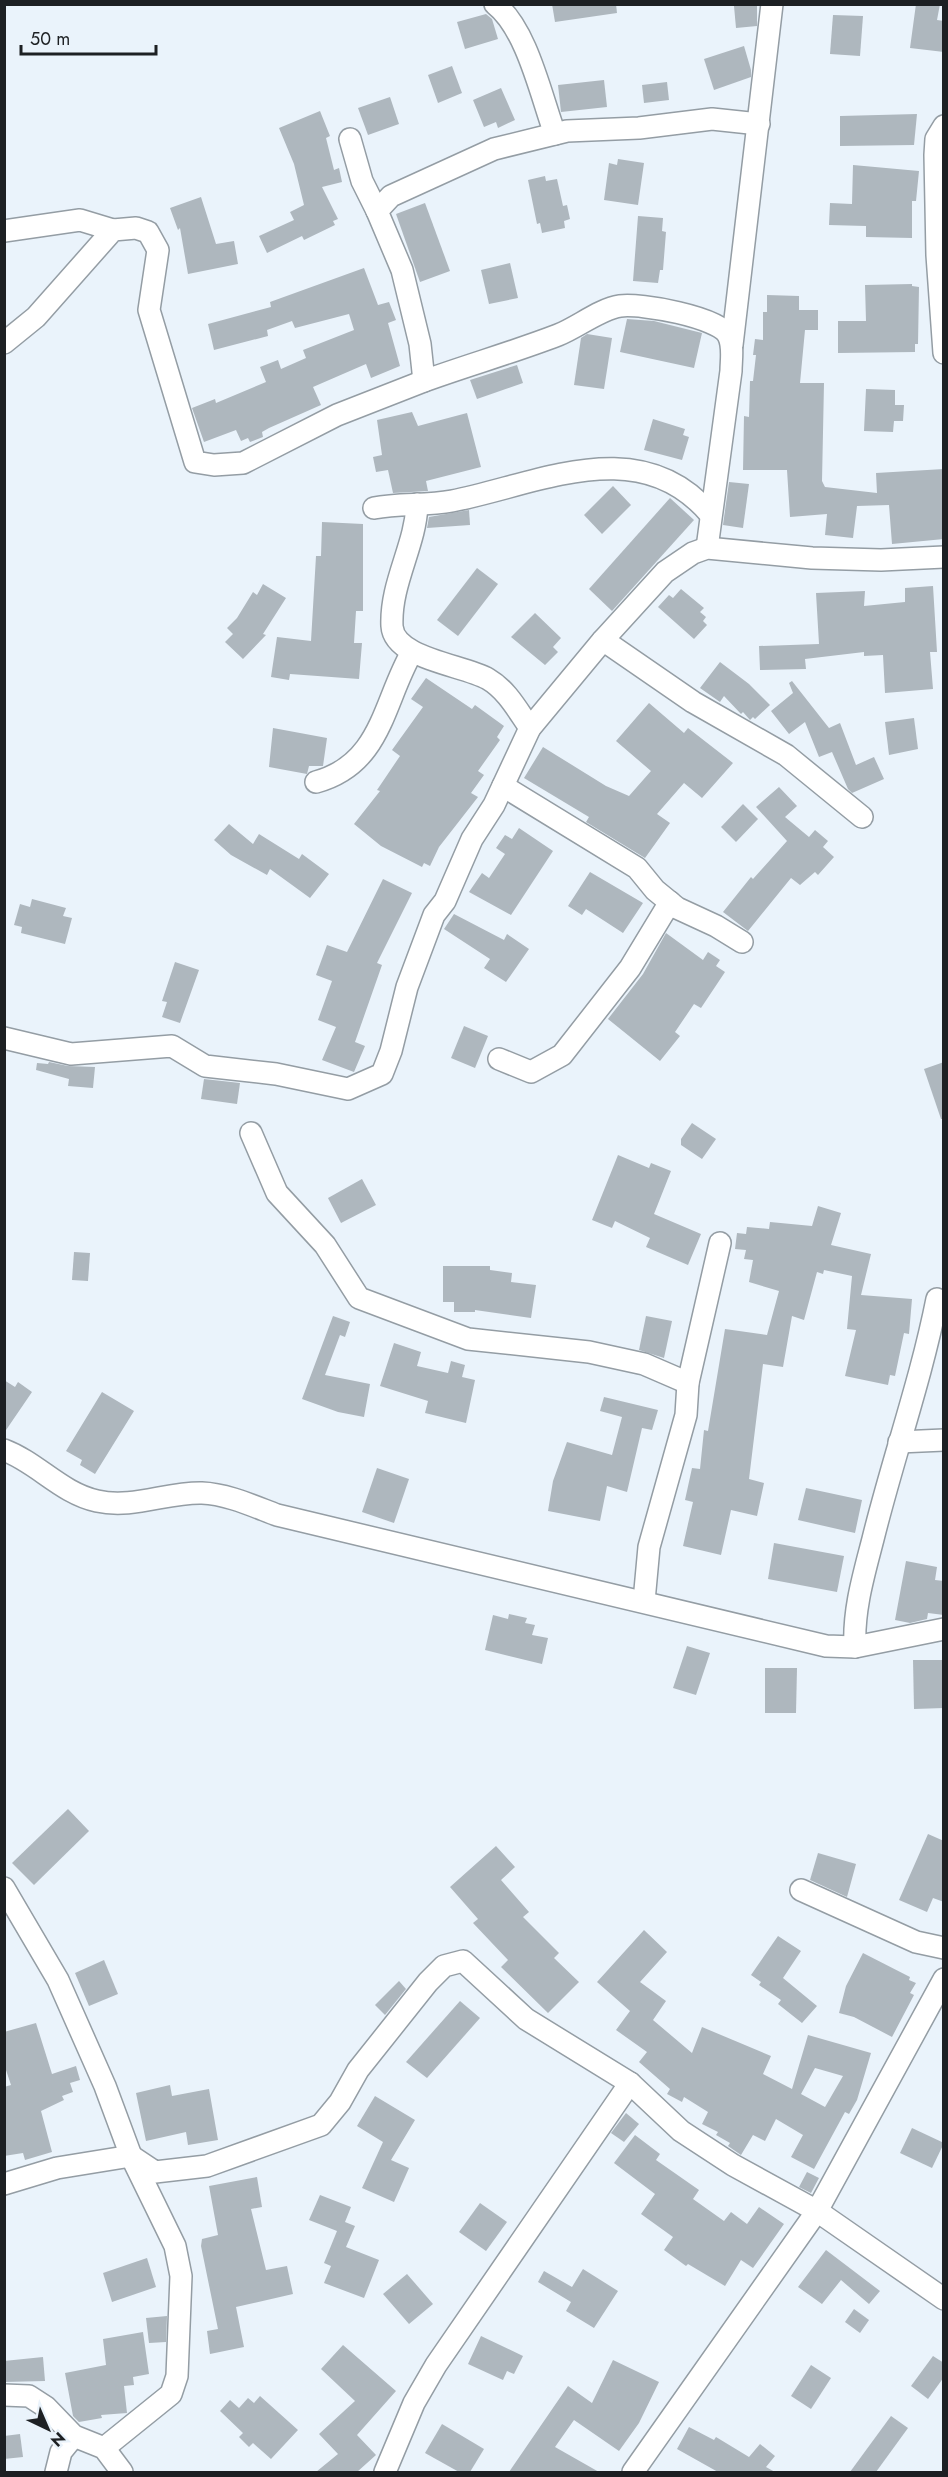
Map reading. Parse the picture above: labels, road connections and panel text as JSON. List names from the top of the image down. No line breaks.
{"scale_bar":"50 m","north":"bottom right"}
